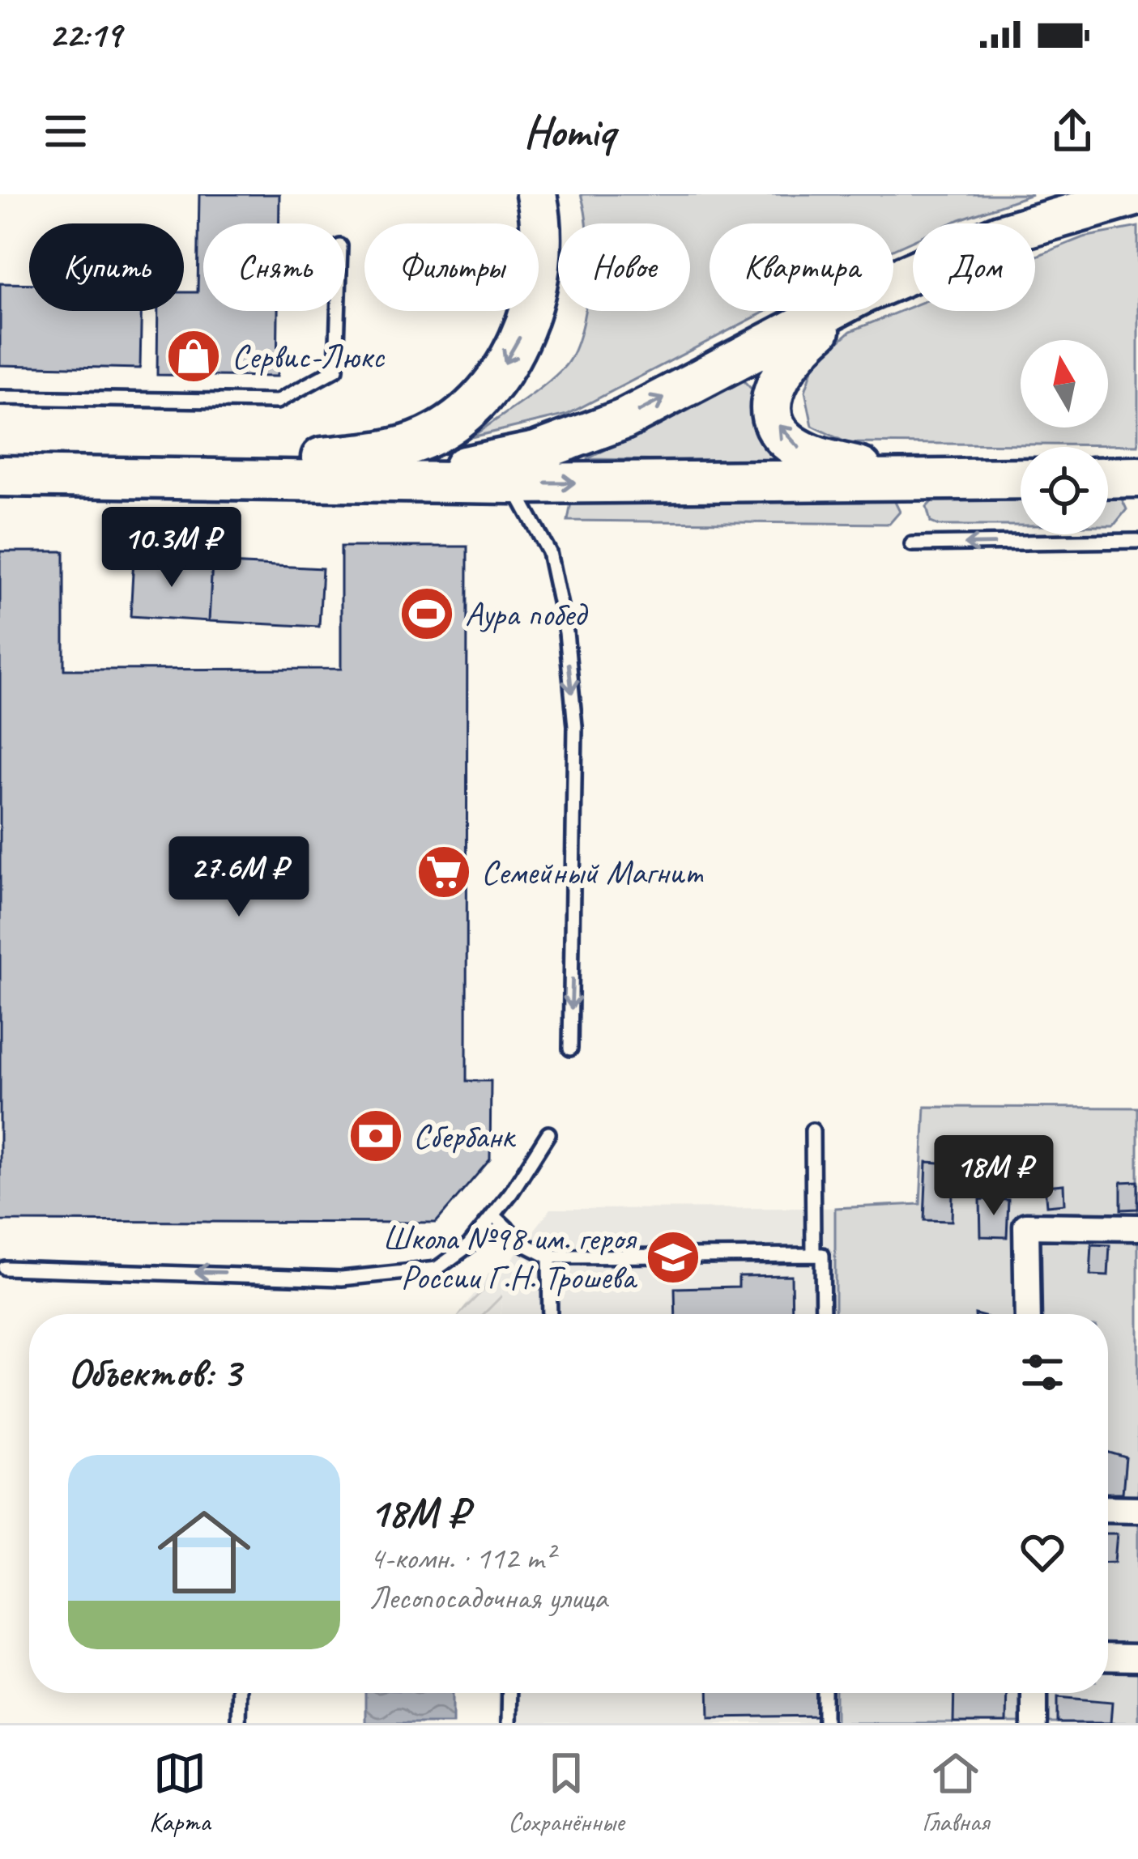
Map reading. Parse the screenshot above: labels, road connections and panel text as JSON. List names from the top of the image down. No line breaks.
{"places":{"shop":["Сервис-Люкс"],"sports":["Аура побед"],"supermarket":["Семейный Магнит"],"bank":["Сбербанк"],"school or university":["Школа №98 им. героя России Г.Н. Трошева"]},"north":"top","page":{"status":"22:19","header":"Homiq","chip":["Купить","Снять","Фильтры","Новое","Квартира","Дом"],"price":["10.3M ₽","27.6M ₽","18M ₽"],"heading":"Объектов: 3","list":[{"name":"18M ₽","note":"4-комн. · 112 m² · Лесопосадочная улица"}],"tabs":["Карта","Сохранённые","Главная"]}}
